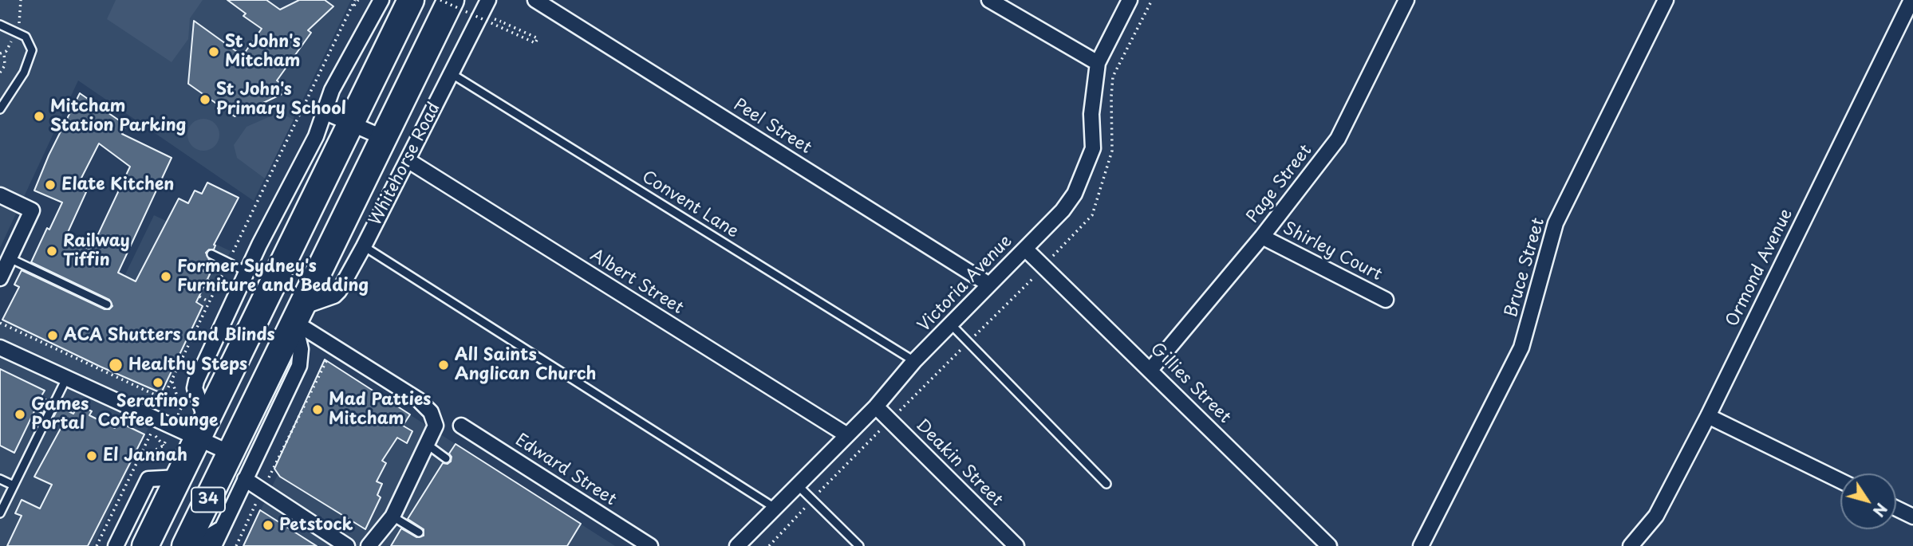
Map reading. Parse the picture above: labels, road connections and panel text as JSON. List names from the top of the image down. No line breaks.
{"streets":{"highway":["Whitehorse Road","34"],"street":["Peel Street","Page Street","Shirley Court","Bruce Street","Ormond Avenue","Albert Street","Victoria Avenue","Gillies Street","Deakin Street","Edward Street"],"lane":["Convent Lane"]},"crossings":[["Peel Street","Victoria Avenue"],["Whitehorse Road","Convent Lane"],["Whitehorse Road","Albert Street"],["Whitehorse Road","34"],["Page Street","Shirley Court"],["Page Street","Gillies Street"],["Convent Lane","Victoria Avenue"],["Albert Street","Victoria Avenue"],["Victoria Avenue","Gillies Street"],["Victoria Avenue","Deakin Street"]],"places":["St John's Mitcham","St John's Primary School","Mitcham Station Parking","Elate Kitchen","Railway Tiffin","Former Sydney's Furniture and Bedding","ACA Shutters and Blinds","Healthy Steps","All Saints Anglican Church","Serafino's Coffee Lounge","Mad Patties Mitcham","Games Portal","El Jannah","Petstock"],"north":"bottom right"}
